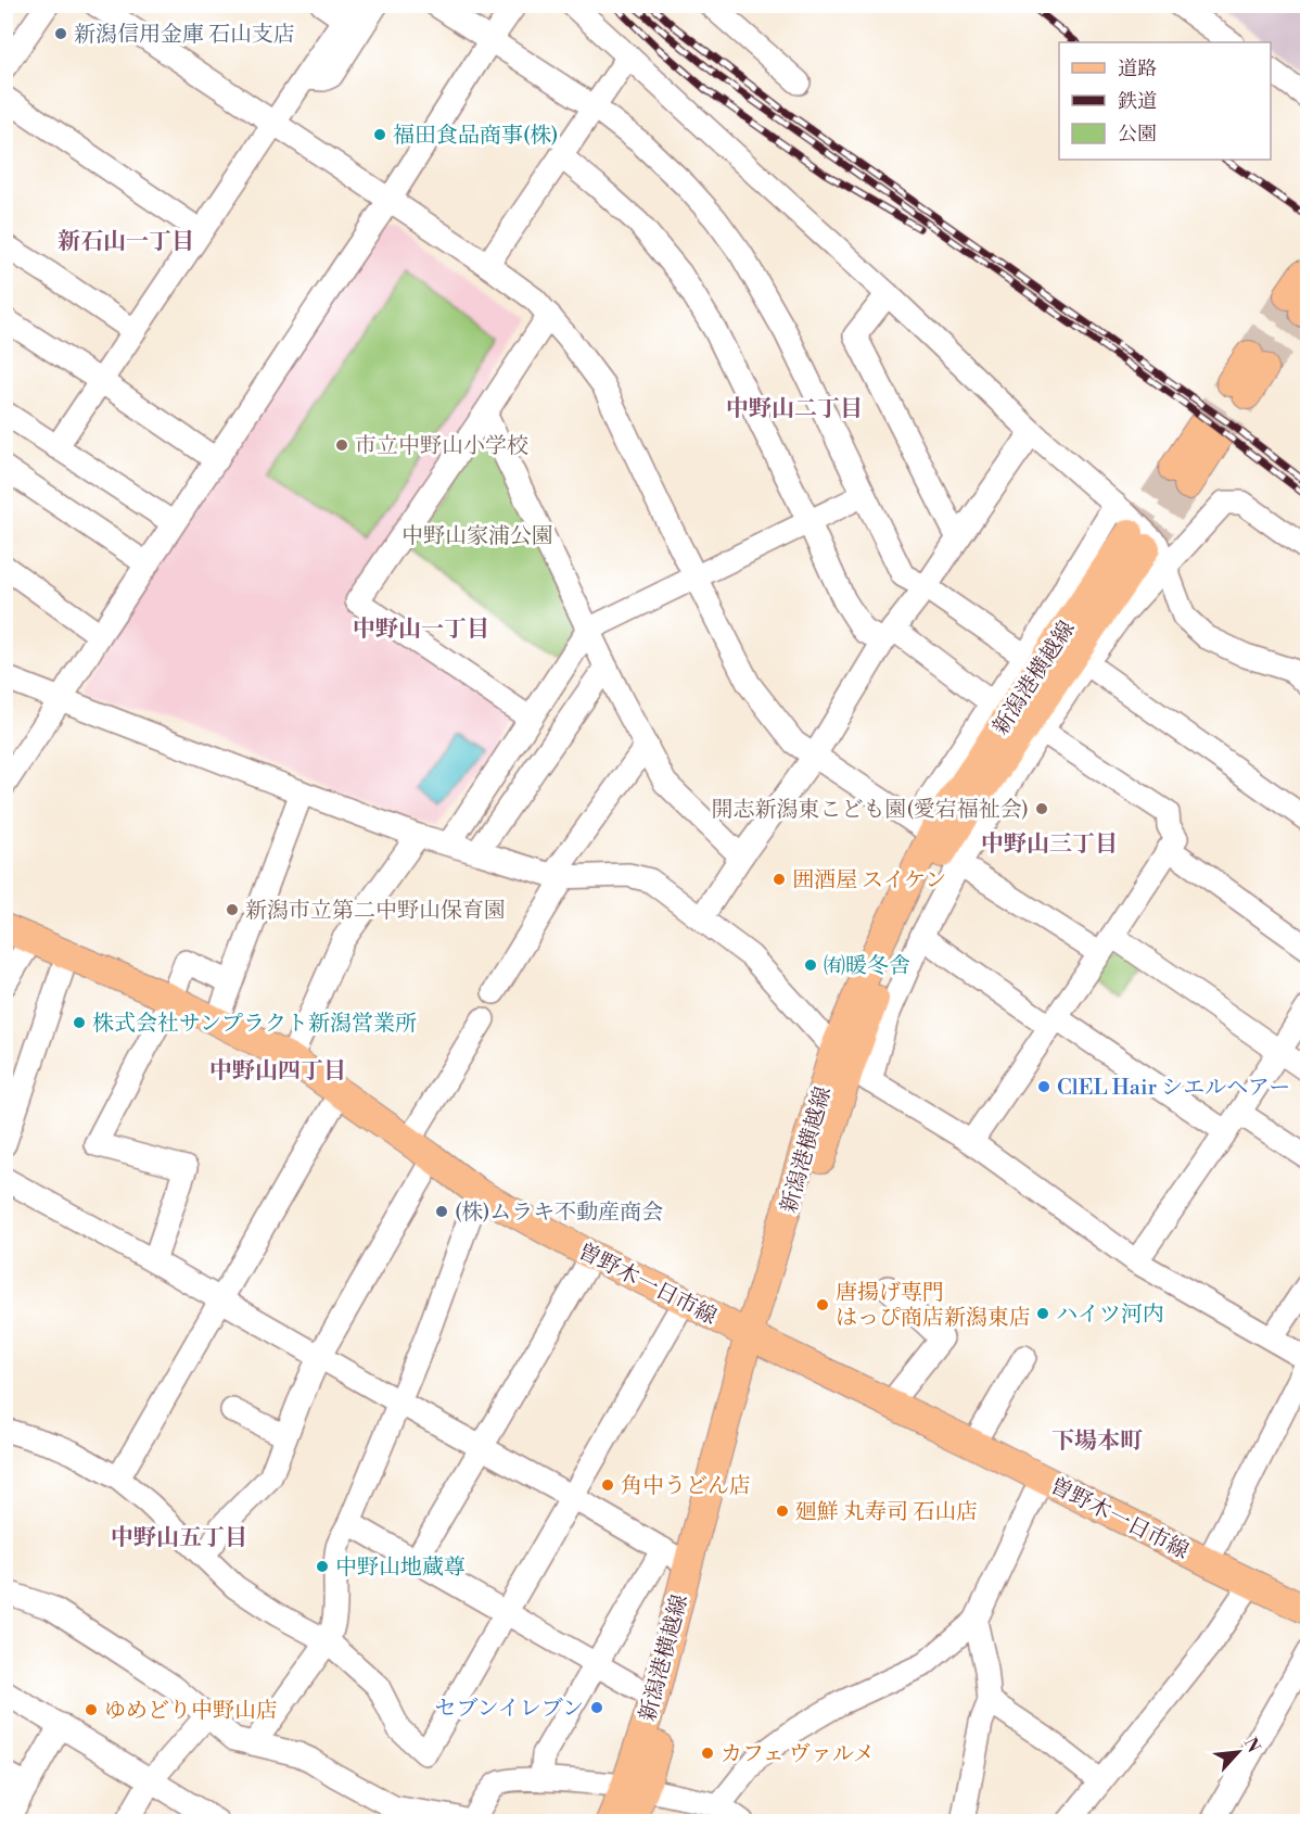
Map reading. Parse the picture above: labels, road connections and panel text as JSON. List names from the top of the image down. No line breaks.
{"streets":{"main road":["新潟港横越線","曽野木一日市線"]},"crossings":[["新潟港横越線","曽野木一日市線"]],"districts":["新石山一丁目","中野山二丁目","中野山一丁目","中野山三丁目","中野山四丁目","下場本町","中野山五丁目"],"parks":["中野山家浦公園"],"places":["新潟信用金庫 石山支店","福田食品商事(株)","市立中野山小学校","開志新潟東こども園(愛宕福祉会)","囲酒屋 スイケン","新潟市立第二中野山保育園","㈲暖冬舎","株式会社サンプラクト新潟営業所","ClEL Hair シエルヘアー","(株)ムラキ不動産商会","唐揚げ専門 はっぴ商店新潟東店","ハイツ河内","角中うどん店","廻鮮 丸寿司 石山店","中野山地蔵尊","セブンイレブン","ゆめどり中野山店","カフェ ヴァルメ"],"legend":["道路","鉄道","公園"],"north":"top right"}
